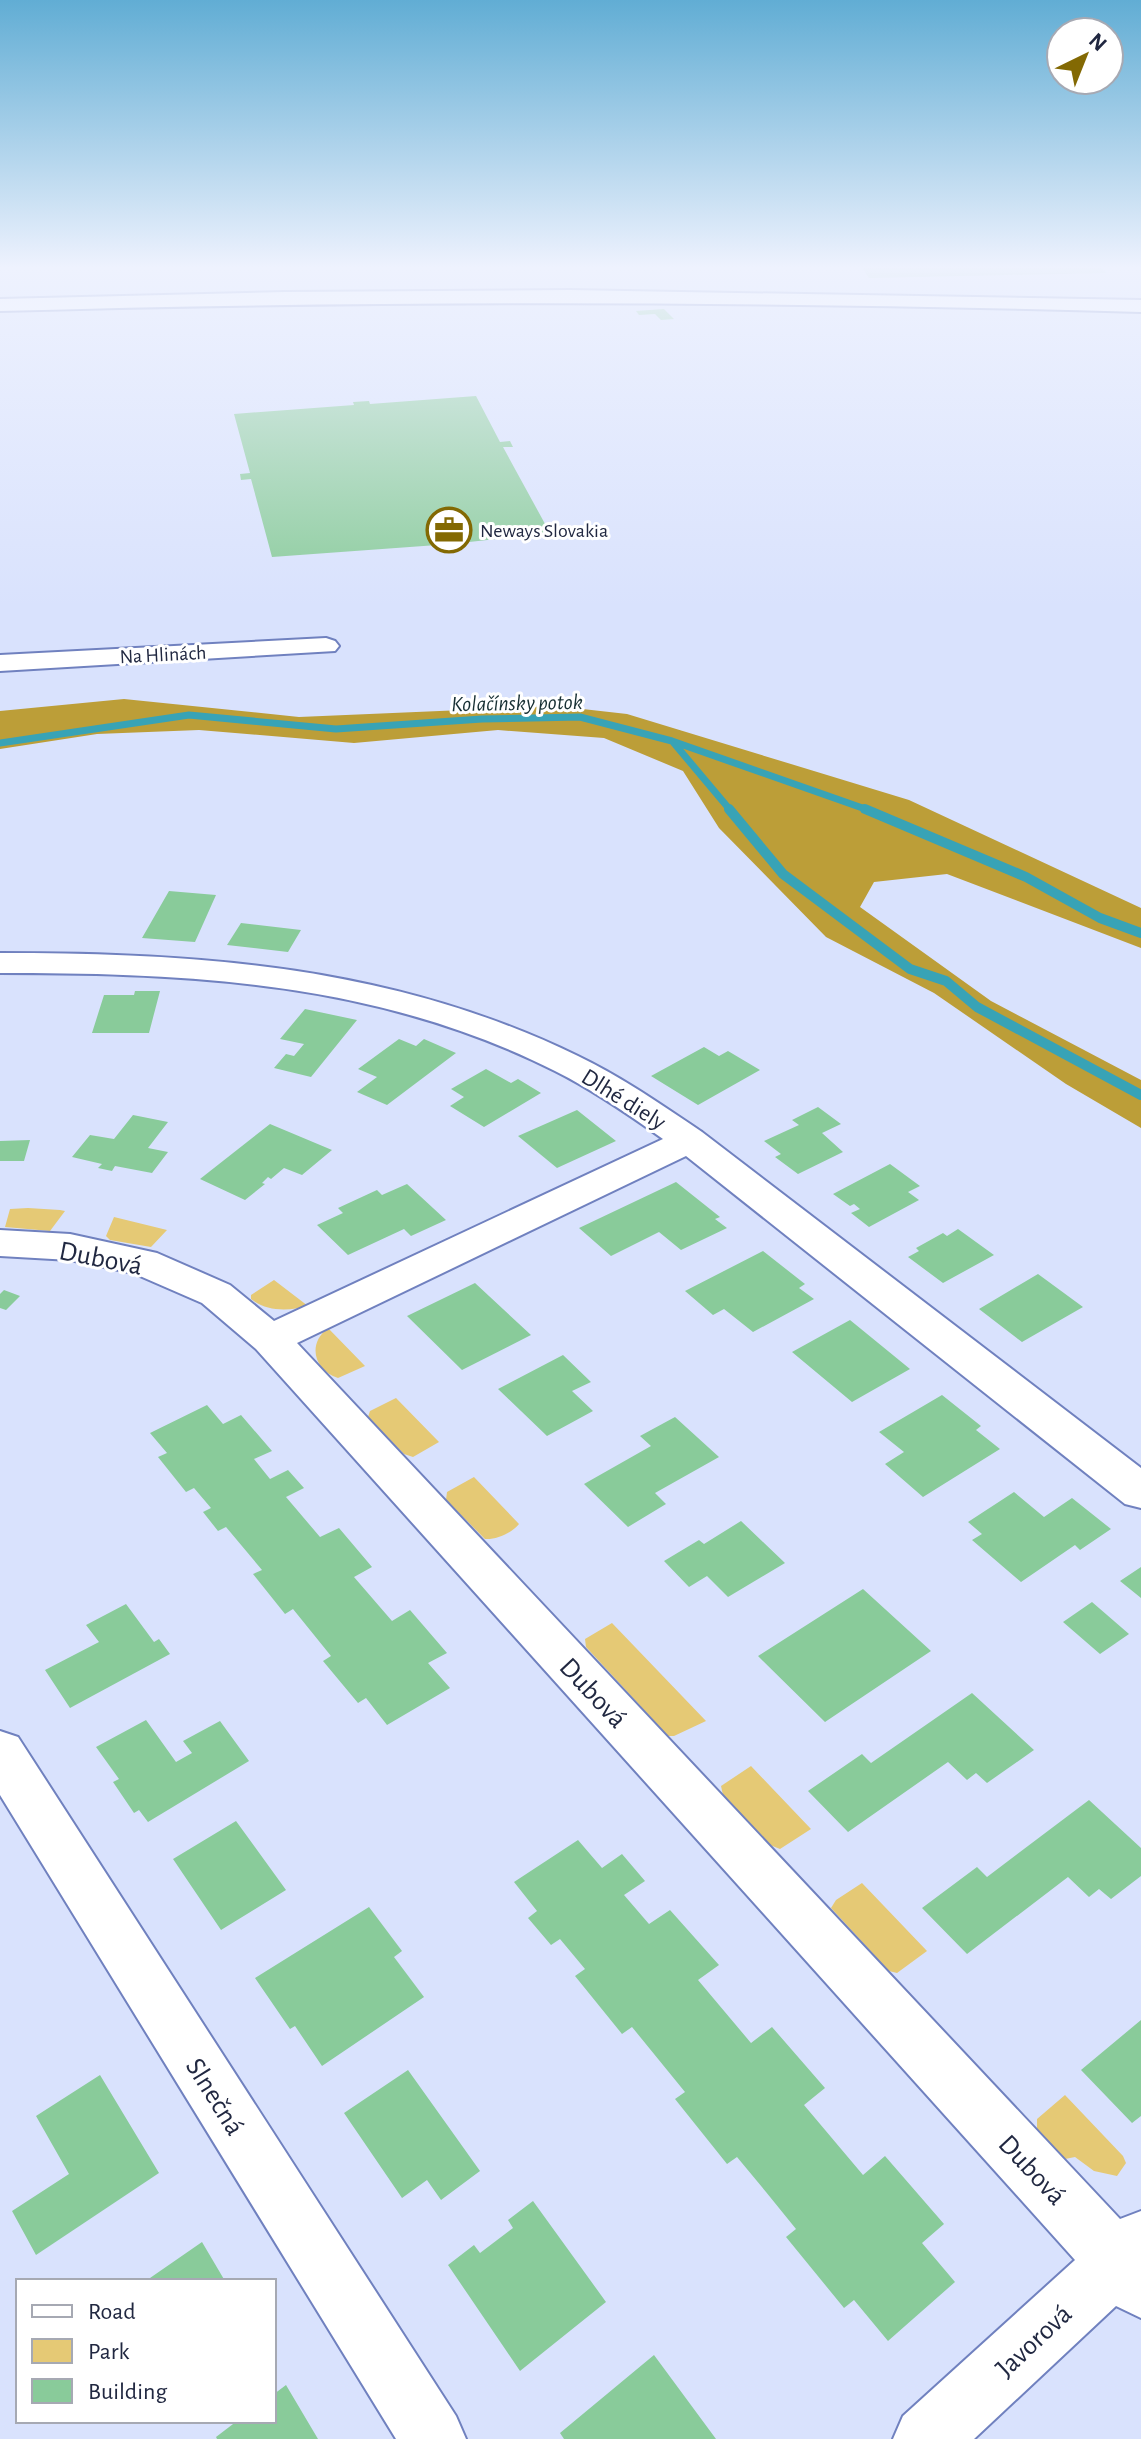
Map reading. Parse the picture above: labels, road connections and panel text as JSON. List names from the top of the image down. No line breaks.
{"streets":{"street":["Na Hlinách","Dlhé diely","Dubová","Slnečná","Javorová"]},"crossings":[["Dubová","Javorová"]],"water":["Kolačínsky potok"],"places":{"office":["Neways Slovakia"]},"legend":["Road","Park","Building"],"north":"top right"}
